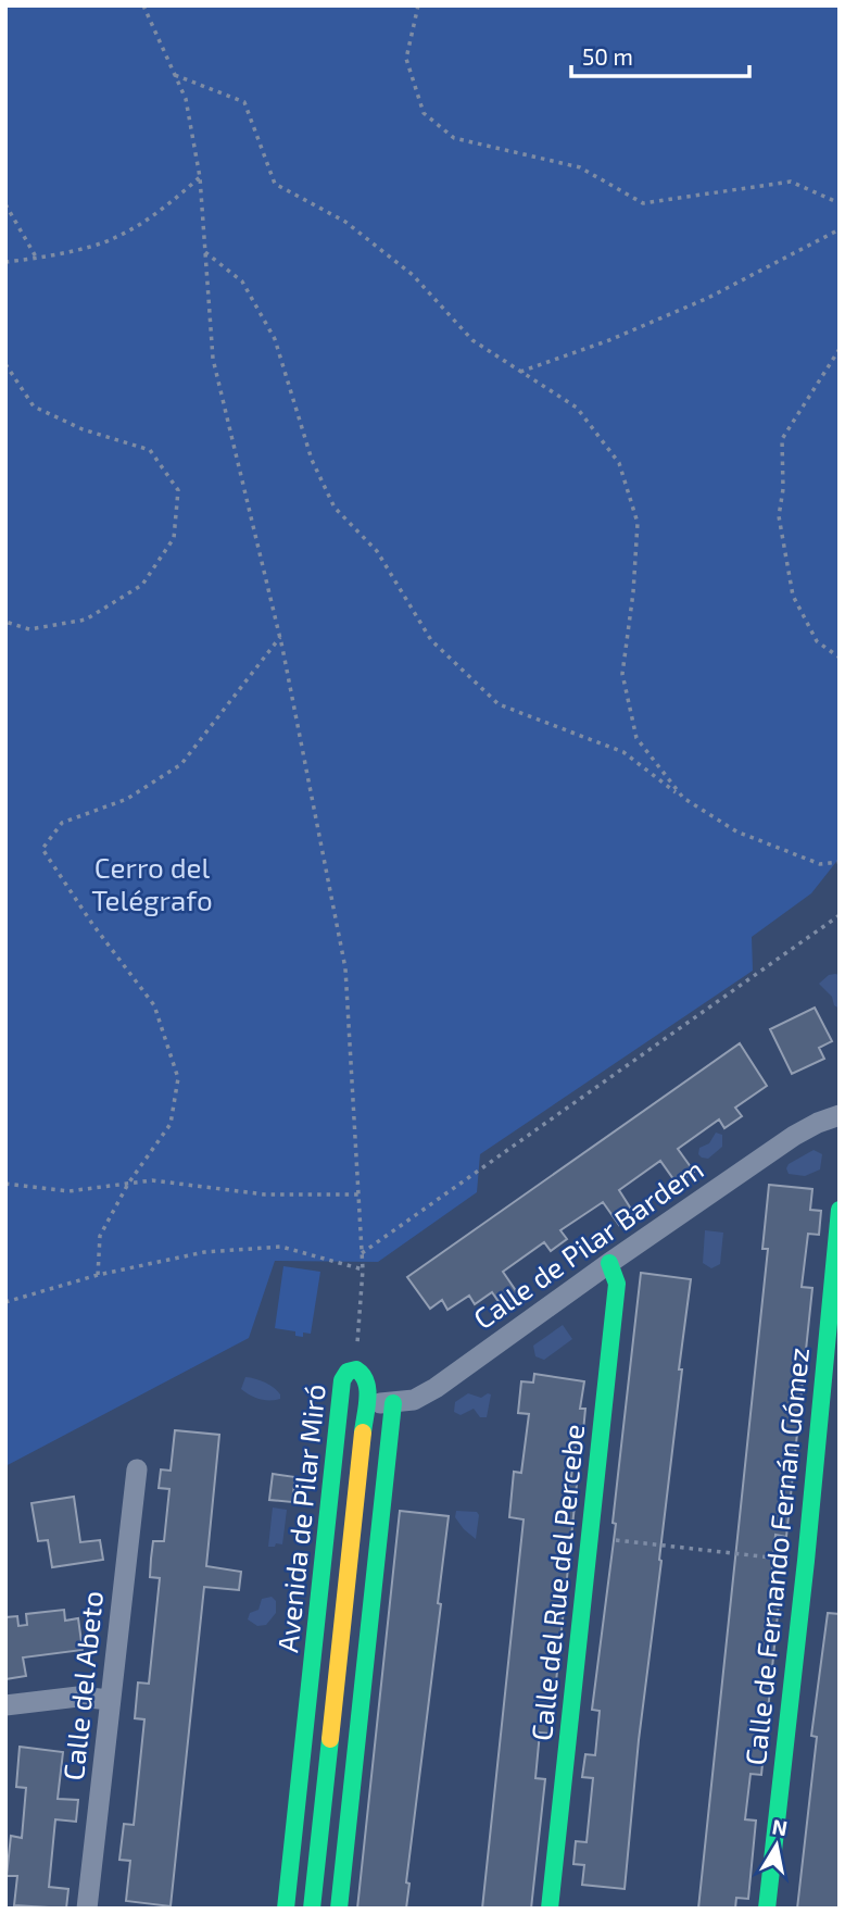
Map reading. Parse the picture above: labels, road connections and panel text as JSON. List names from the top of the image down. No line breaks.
{"streets":{"street":["Calle de Pilar Bardem","Avenida de Pilar Miró","Calle de Fernando Fernán Gómez","Calle del Rue del Percebe","Calle del Abeto"]},"crossings":[["Calle de Pilar Bardem","Avenida de Pilar Miró"],["Calle de Pilar Bardem","Calle del Rue del Percebe"]],"parks":["Cerro del Telégrafo"],"scale_bar":"50 m","north":"top"}
